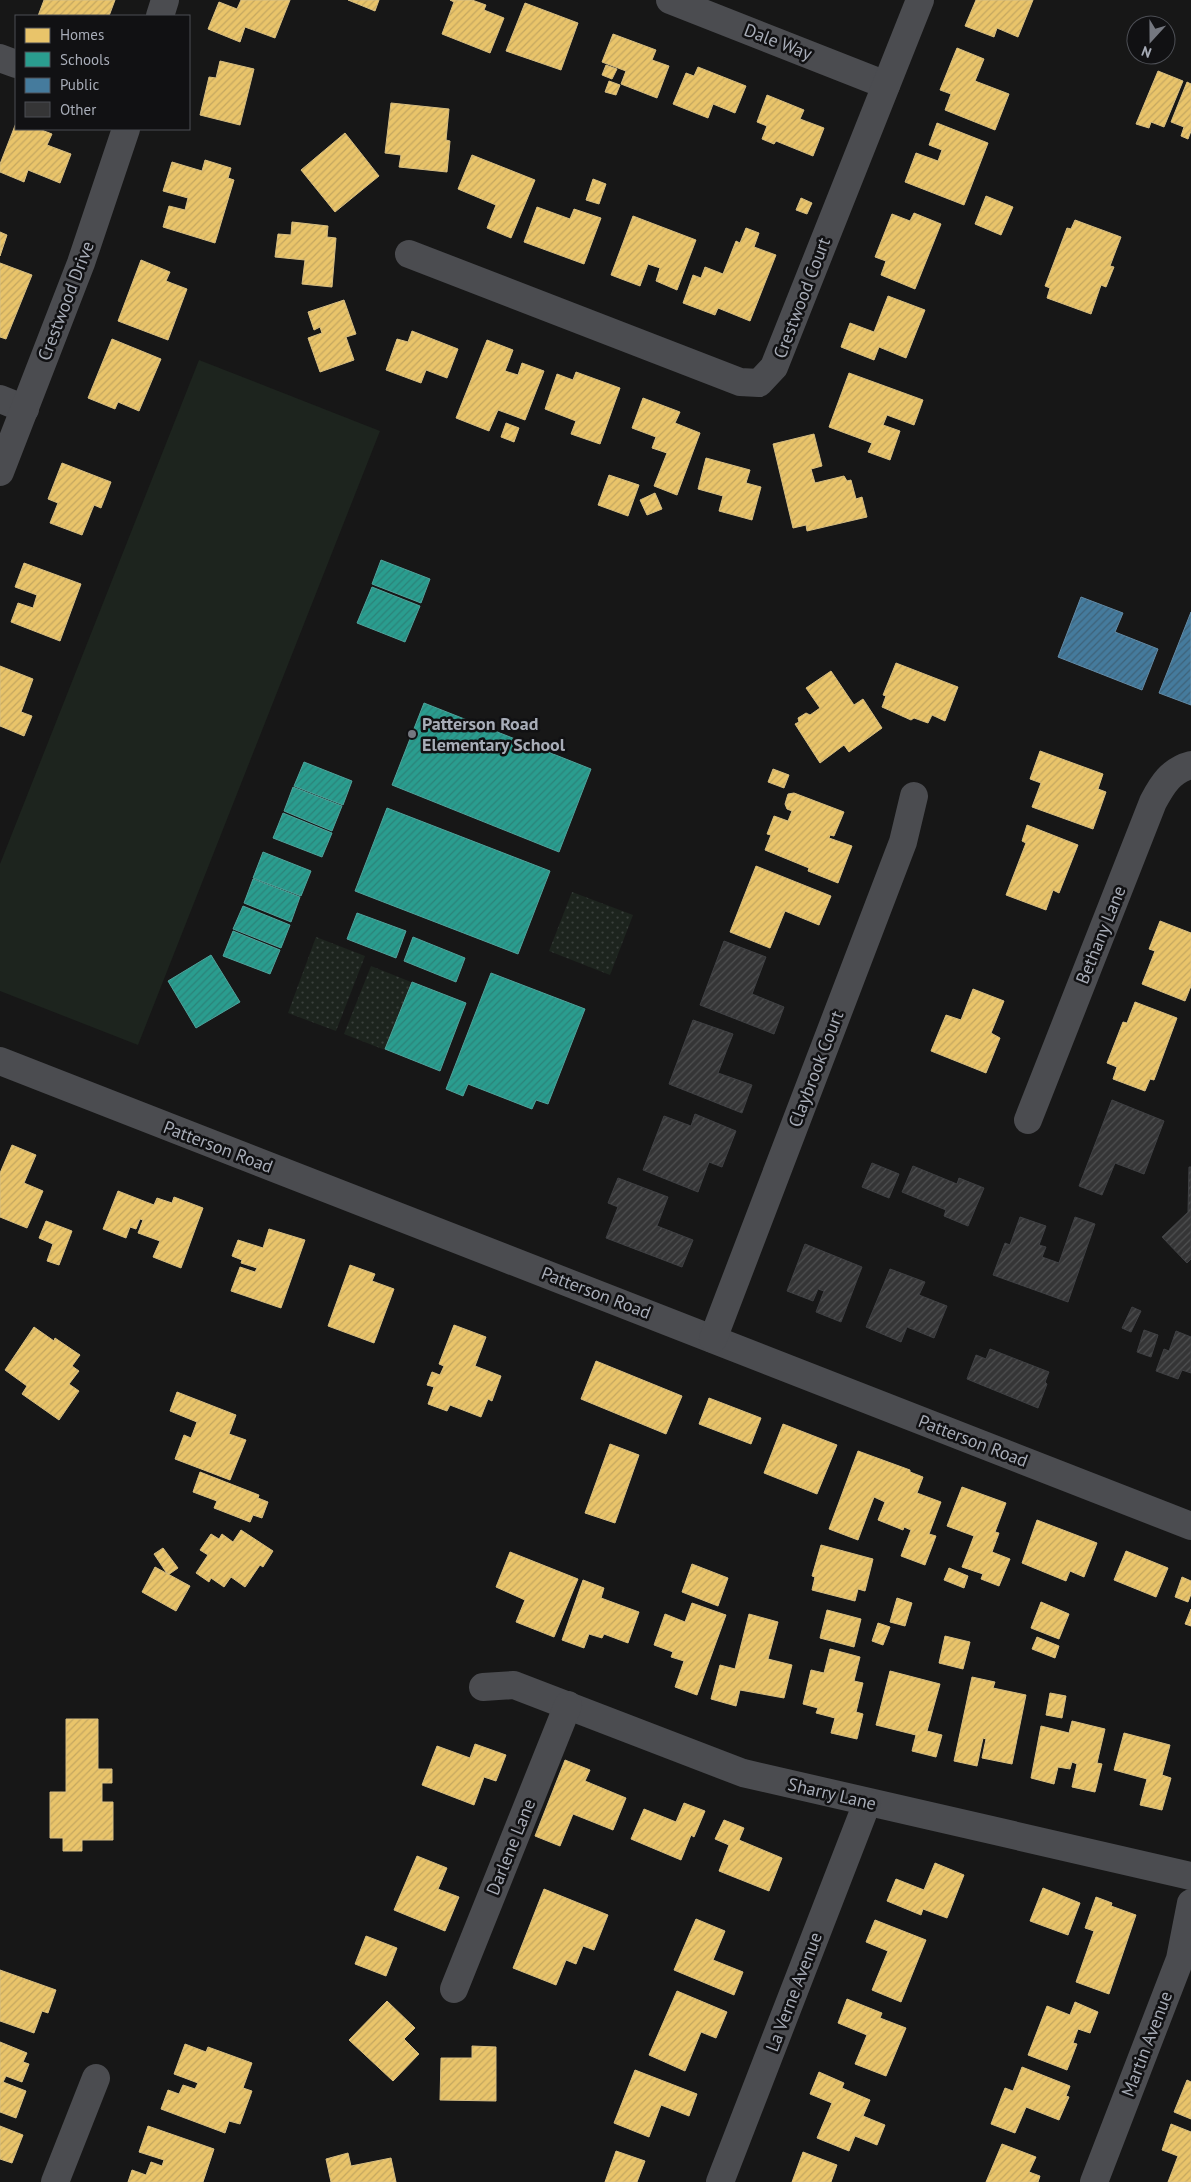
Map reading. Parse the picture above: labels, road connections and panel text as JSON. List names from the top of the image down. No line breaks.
{"streets":{"street":["Dale Way","Crestwood Court","Crestwood Drive","Bethany Lane","Claybrook Court","Patterson Road","Sharry Lane","Darlene Lane","La Verne Avenue","Martin Avenue"]},"crossings":[["Dale Way","Crestwood Court"],["Claybrook Court","Patterson Road"],["Sharry Lane","Darlene Lane"],["Sharry Lane","La Verne Avenue"]],"places":["Patterson Road Elementary School"],"legend":["Homes","Schools","Public","Other"],"north":"bottom"}
